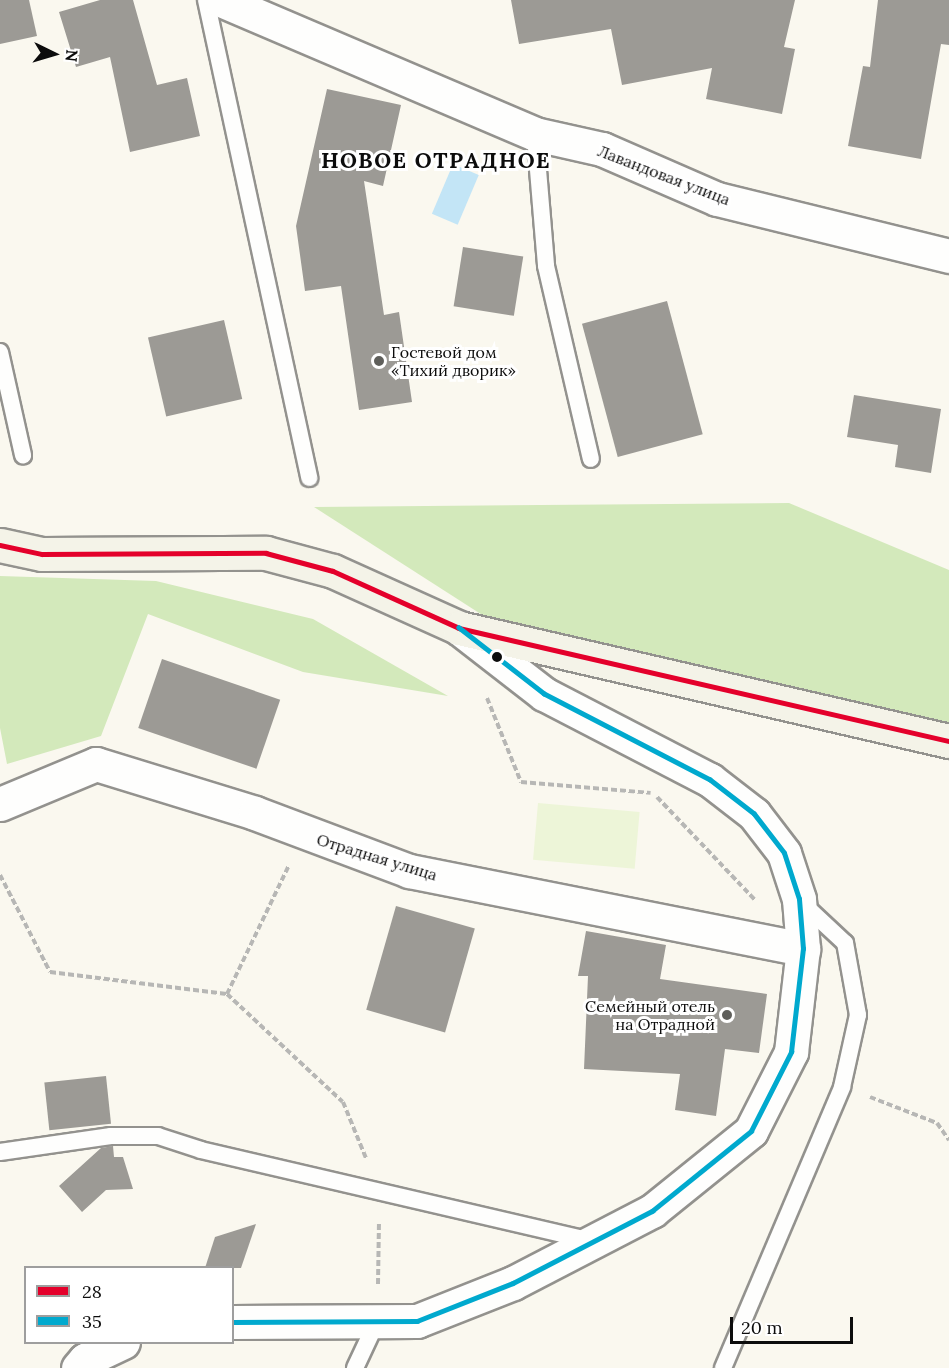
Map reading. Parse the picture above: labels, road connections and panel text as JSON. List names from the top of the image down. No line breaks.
{"streets":{"street":["Лавандовая улица","Отрадная улица"]},"districts":["НОВОЕ ОТРАДНОЕ"],"places":["Гостевой дом «Тихий дворик»","Семейный отель на Отрадной"],"lines":["transit line 28","transit line 35"],"legend":["28","35"],"scale_bar":"20 m","north":"right"}
